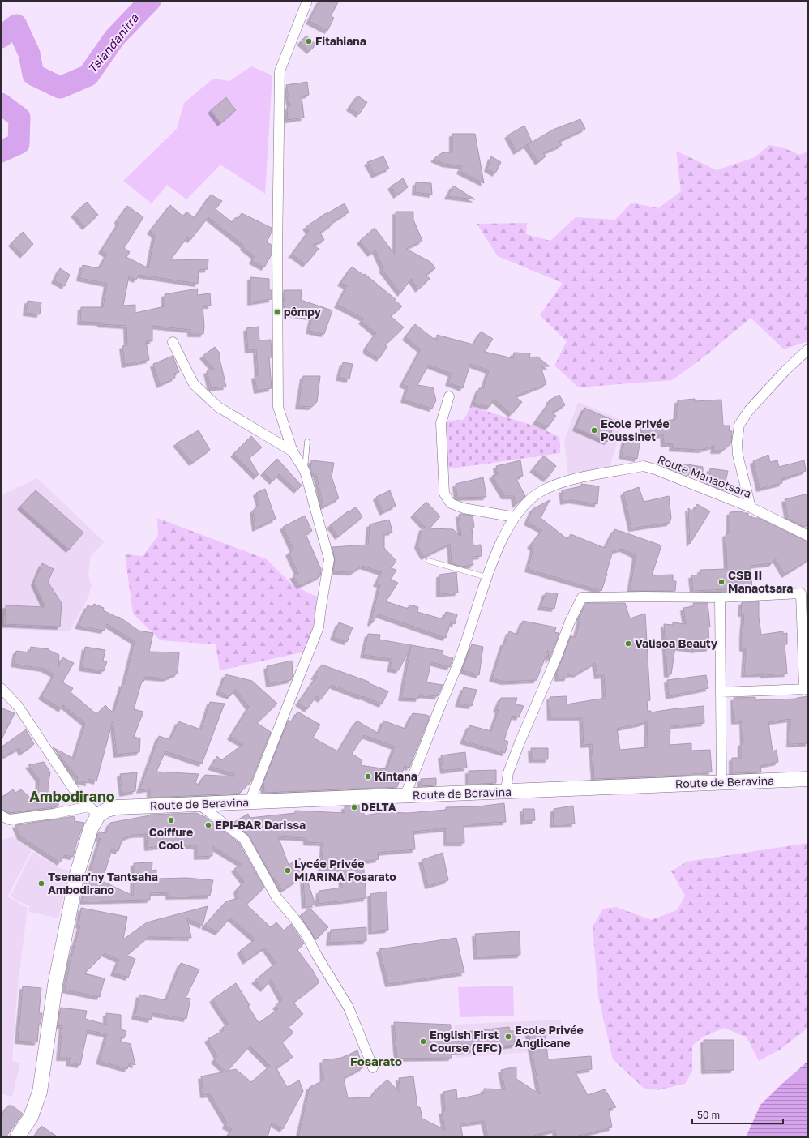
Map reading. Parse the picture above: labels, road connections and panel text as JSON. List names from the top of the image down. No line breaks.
{"streets":{"street":["Route Manaotsara","Route de Beravina"]},"crossings":[["Route Manaotsara","Route de Beravina"]],"districts":["Ambodirano","Fosarato"],"water":["Tsiandanitra"],"places":{"other":["Fitahiana","Ecole Privée Poussinet","CSB II Manaotsara","Valisoa Beauty","Kintana","DELTA","Coiffure Cool","EPI-BAR Darissa","Lycée Privée MIARINA Fosarato","Tsenan'ny Tantsaha Ambodirano","Ecole Privée Anglicane","English First Course (EFC)"],"transit":["pômpy"]},"scale_bar":"50 m"}
